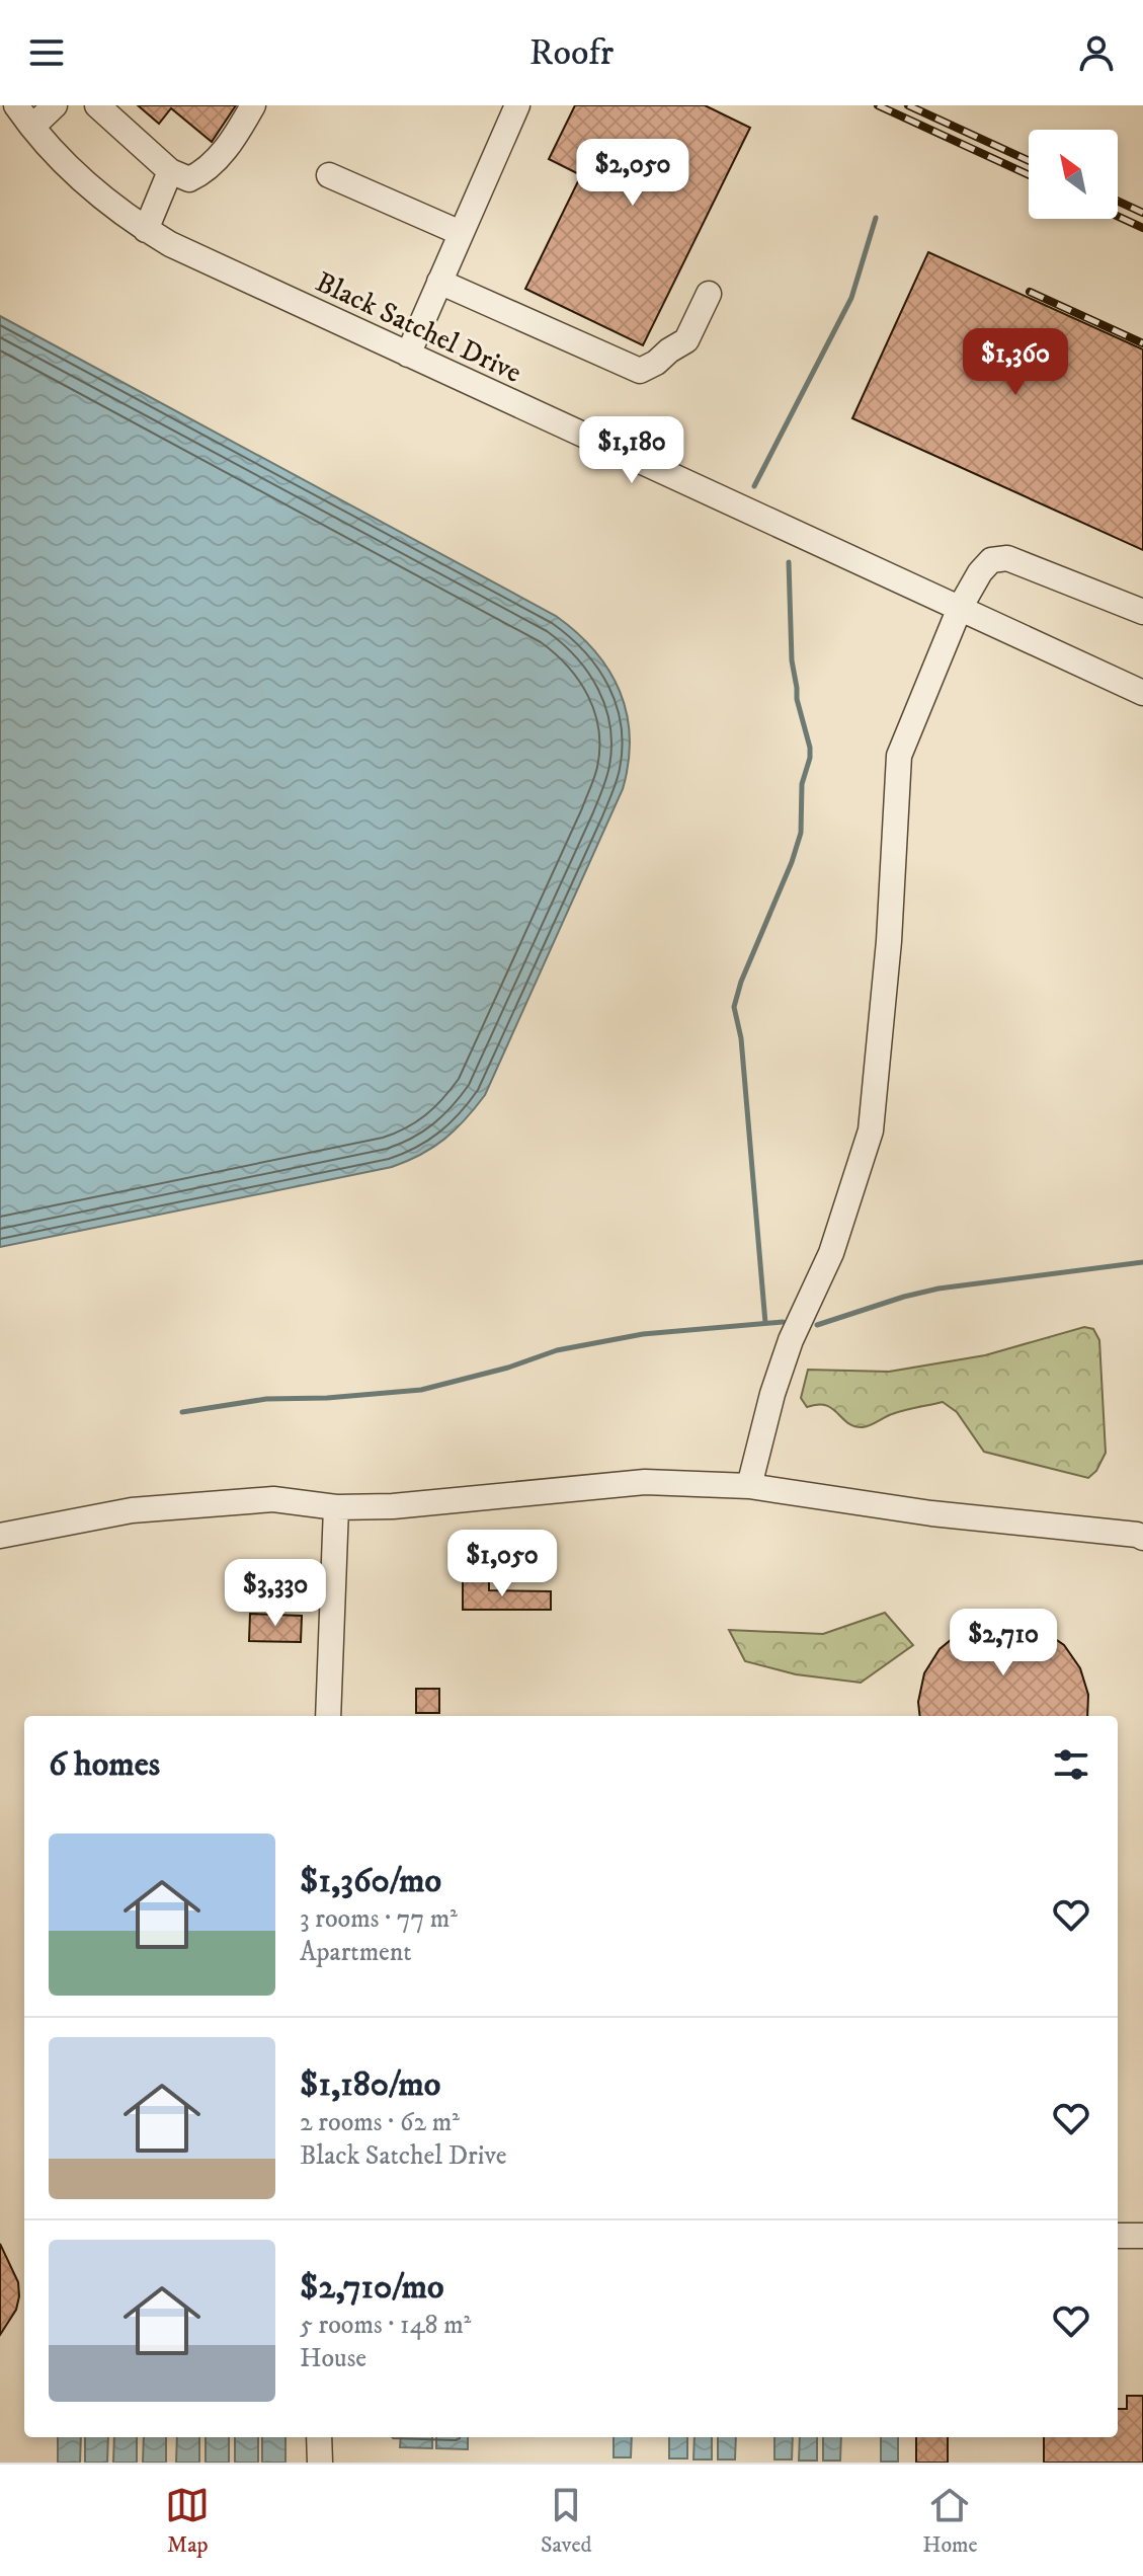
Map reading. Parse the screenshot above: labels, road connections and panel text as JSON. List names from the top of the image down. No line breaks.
{"streets":{"street":["Black Satchel Drive"]},"north":"top left","page":{"header":"Roofr","price":["$2,050","$1,360","$1,180","$1,050","$3,330","$2,710"],"heading":"6 homes","list":[{"name":"$1,360/mo","note":"3 rooms · 77 m² · Apartment"},{"name":"$1,180/mo","note":"2 rooms · 62 m² · Black Satchel Drive"},{"name":"$2,710/mo","note":"5 rooms · 148 m² · House"}],"tabs":["Map","Saved","Home"]}}
